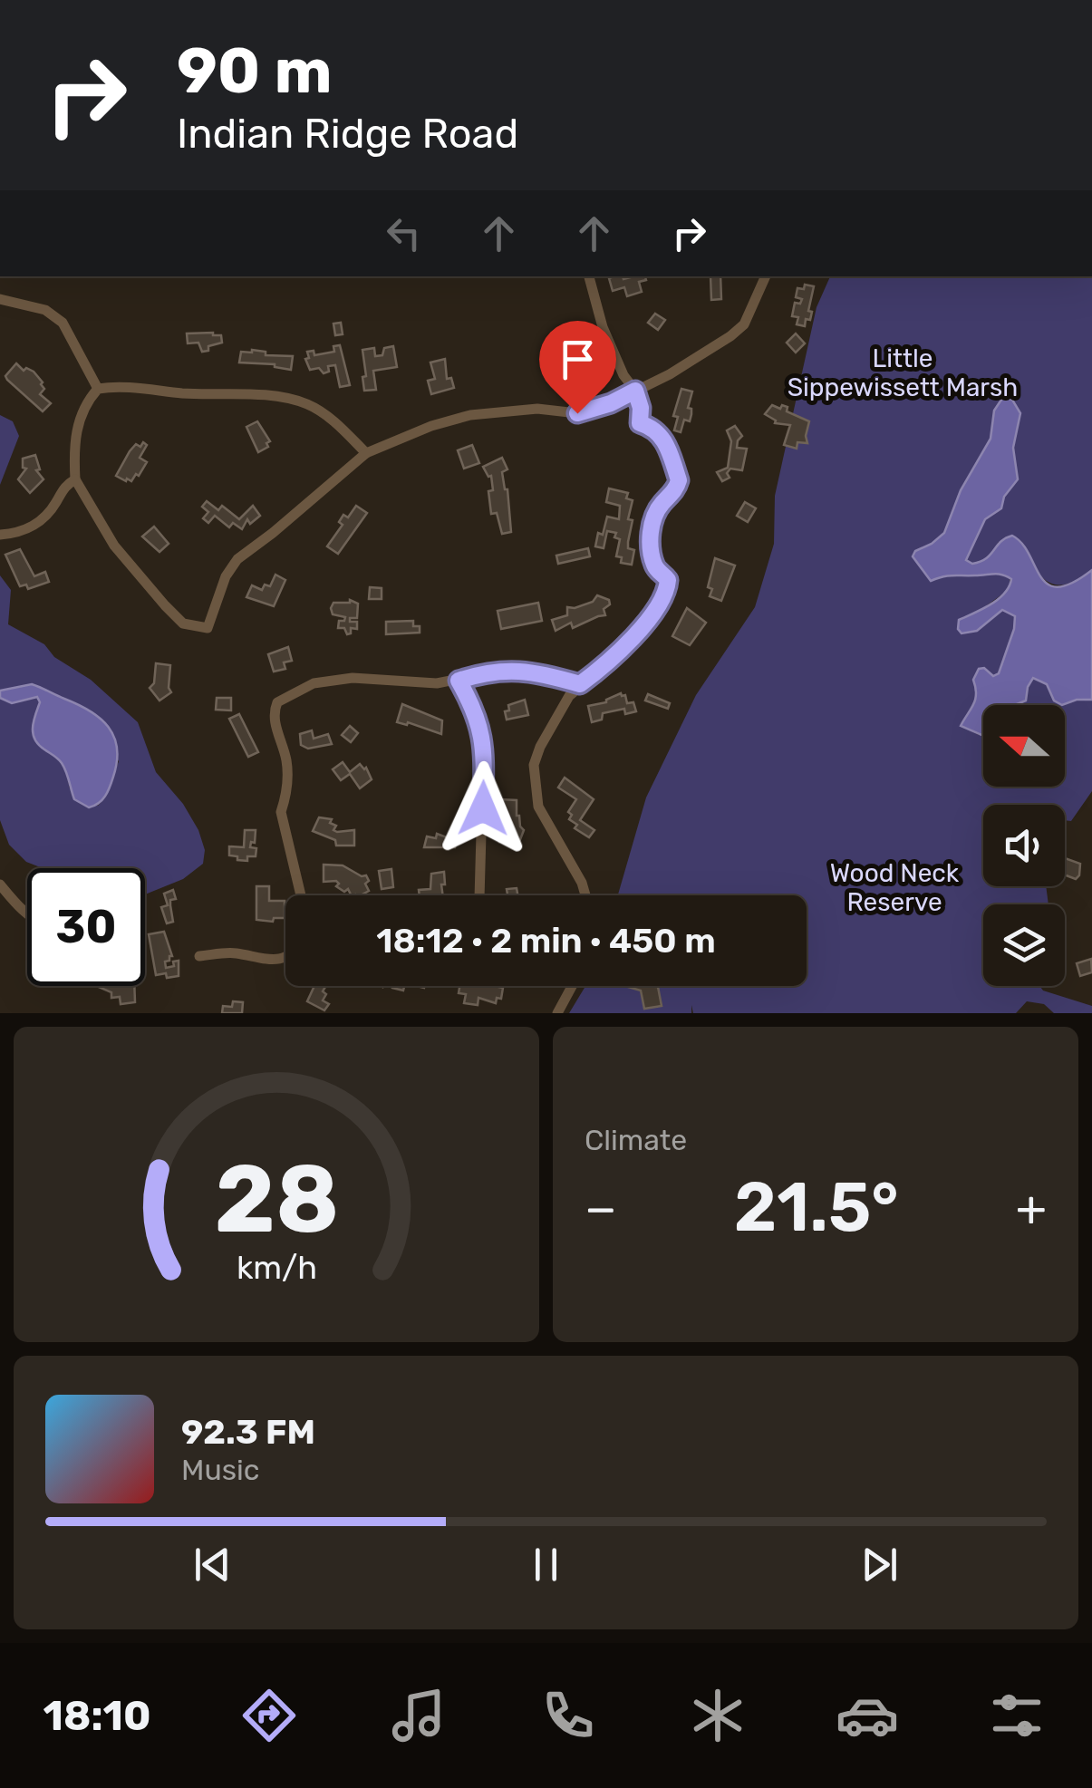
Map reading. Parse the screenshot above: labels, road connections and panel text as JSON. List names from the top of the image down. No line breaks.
{"parks":["Little Sippewissett Marsh","Wood Neck Reserve"],"north":"left","page":{"turn":["90 m","Indian Ridge Road"],"limit":"30","trip":"18:12 · 2 min · 450 m","tile":"Climate","heat":["−","21.5°","+"],"song":["92.3 FM","Music"],"tabs":"18:10","gauge":["28","km/h"]}}
